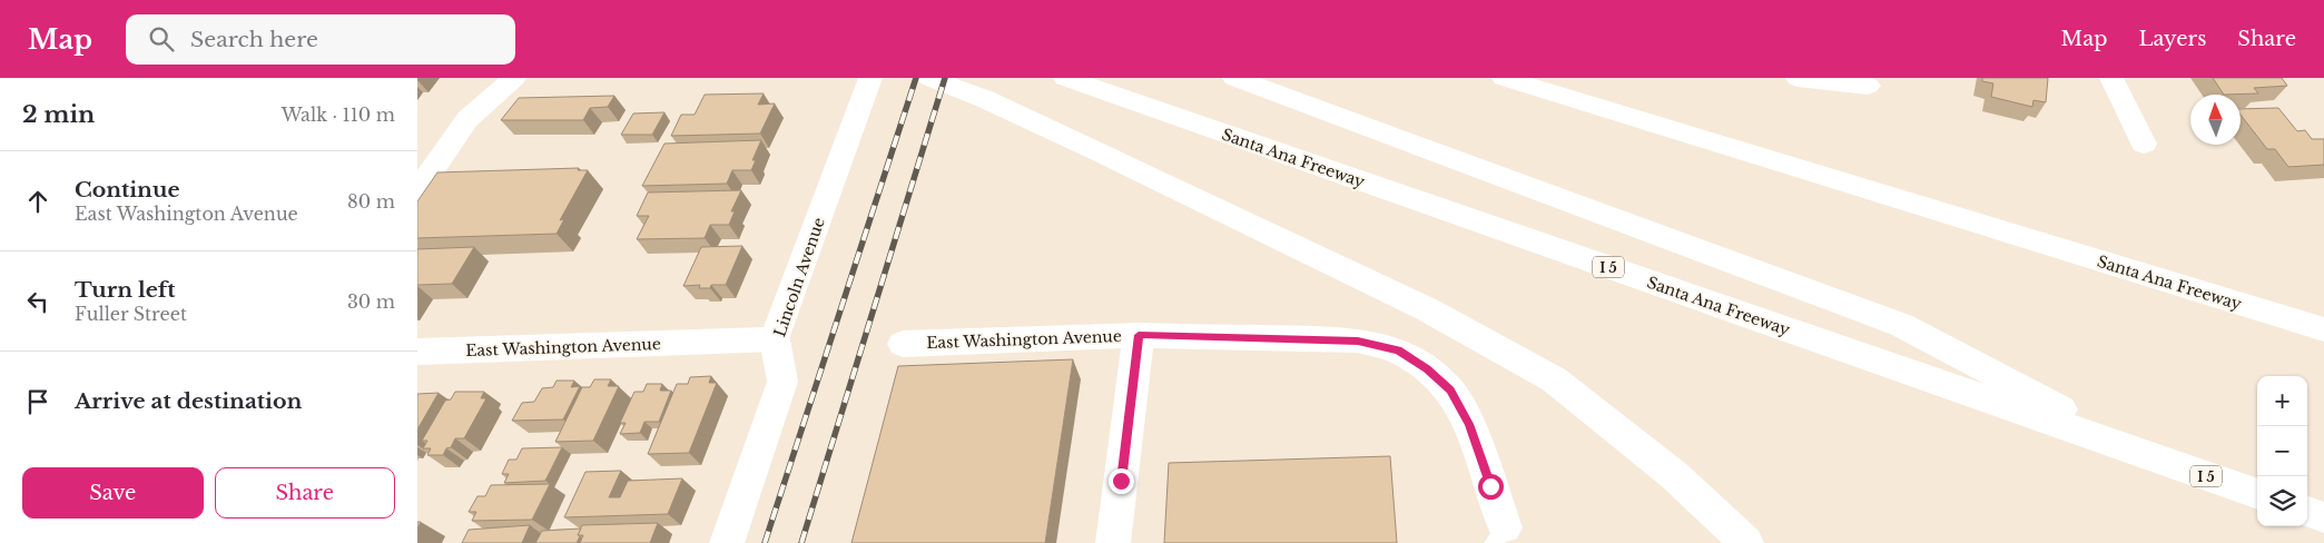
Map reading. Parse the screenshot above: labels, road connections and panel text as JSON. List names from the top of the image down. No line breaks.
{"streets":{"main road":["Santa Ana Freeway","I 5","Lincoln Avenue","East Washington Avenue"]},"crossings":[["Lincoln Avenue","East Washington Avenue"]],"north":"top","page":{"header":"Map","search":"Search here","nav":["Map","Layers","Share"],"heading":["2 min","Walk · 110 m"],"list":[["Continue","East Washington Avenue","80 m"],["Turn left","Fuller Street","30 m"],"Arrive at destination"],"map_buttons":["+","−"],"buttons":["Save","Share"]}}
